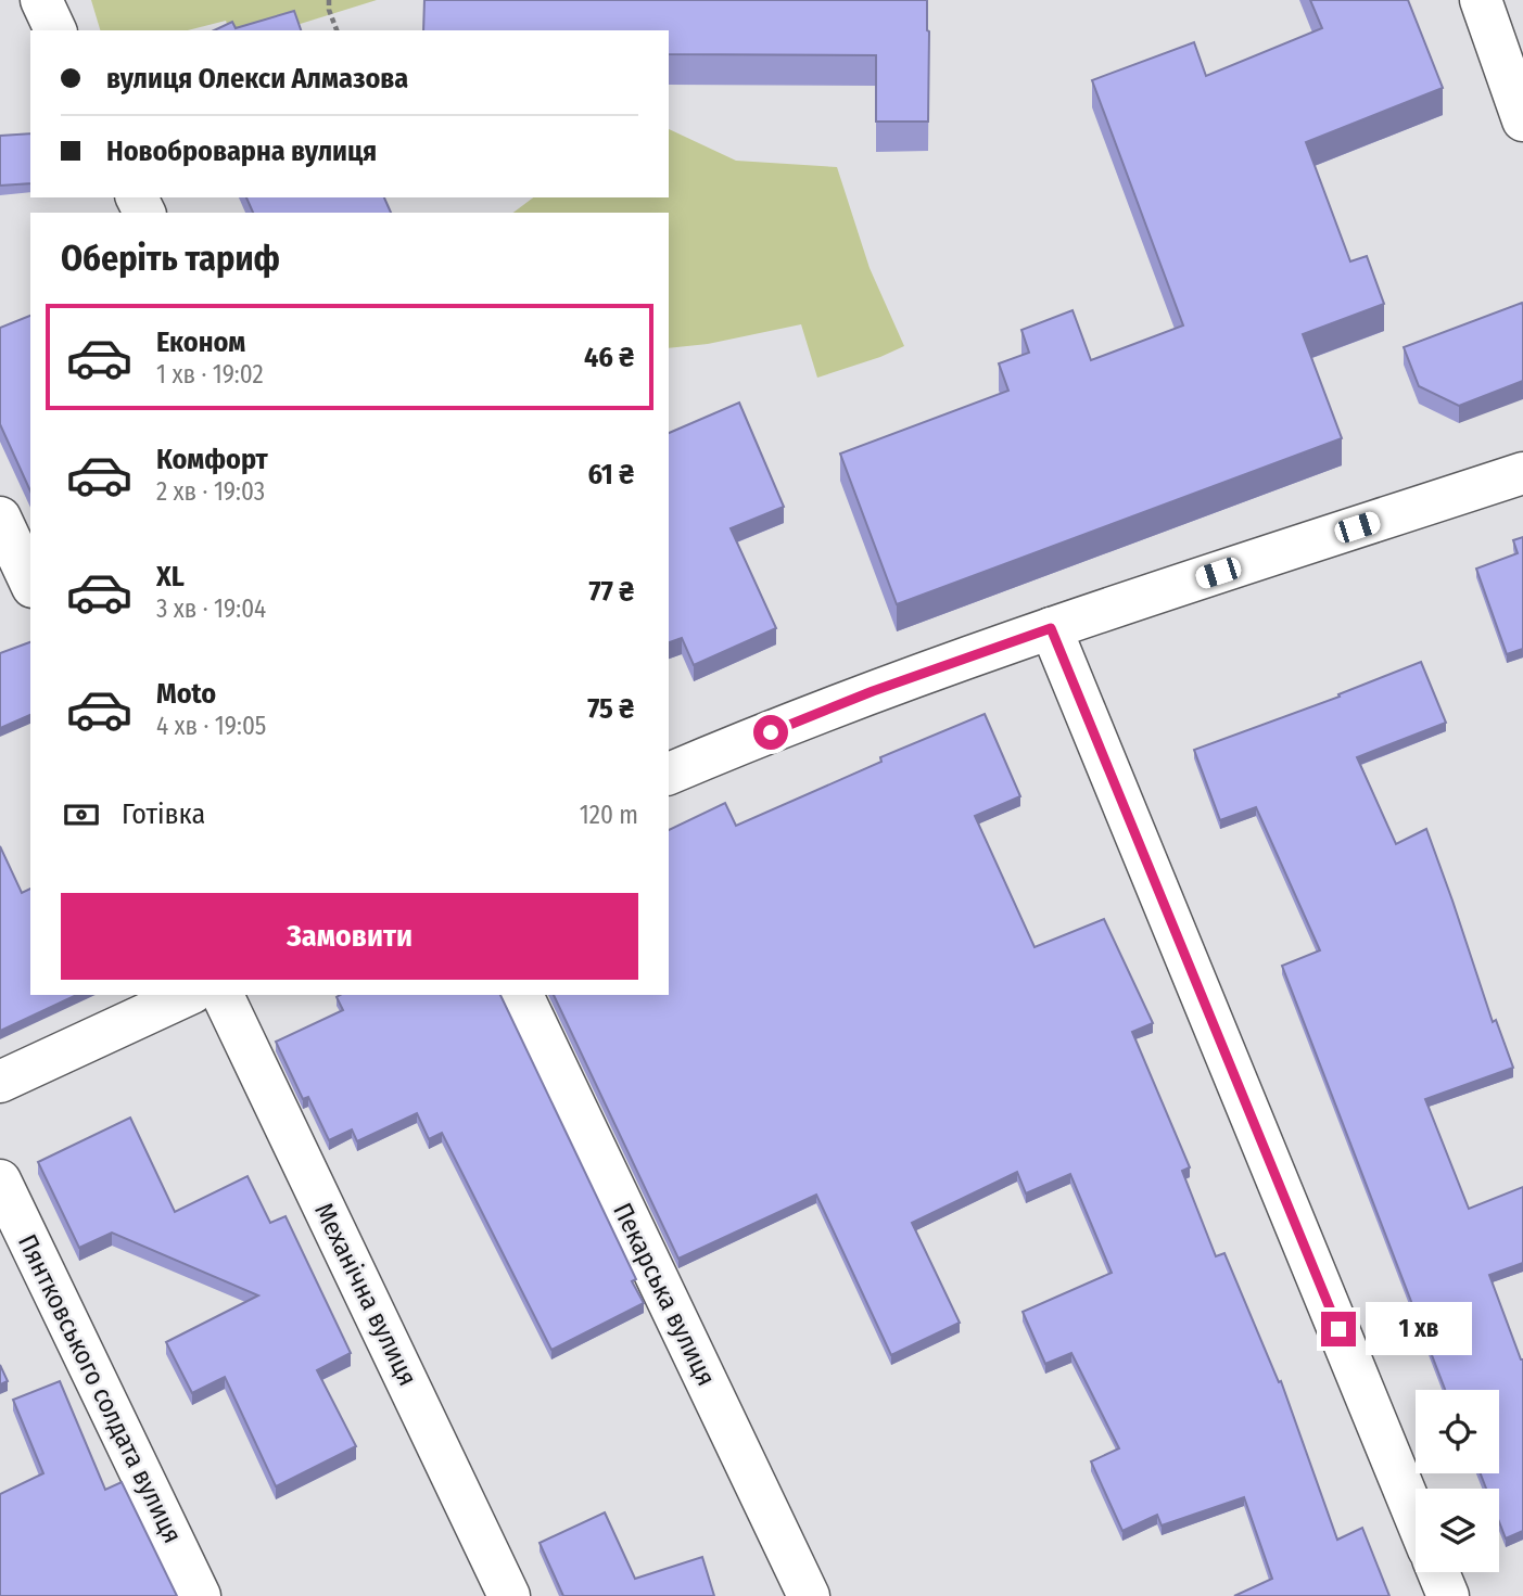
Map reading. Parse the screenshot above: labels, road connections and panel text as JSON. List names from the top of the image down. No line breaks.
{"streets":{"street":["Механічна вулиця","Пекарська вулиця","Пянтковського солдата вулиця"]},"page":{"banner":["вулиця Олекси Алмазова","Новоброварна вулиця"],"heading":"Оберіть тариф","list":[{"name":"Економ","note":"1 хв · 19:02","value":"46 ₴"},{"name":"Комфорт","note":"2 хв · 19:03","value":"61 ₴"},{"name":"XL","note":"3 хв · 19:04","value":"77 ₴"},{"name":"Moto","note":"4 хв · 19:05","value":"75 ₴"}],"pay":["Готівка","120 m"],"buttons":"Замовити","bubble":"1 хв"}}
